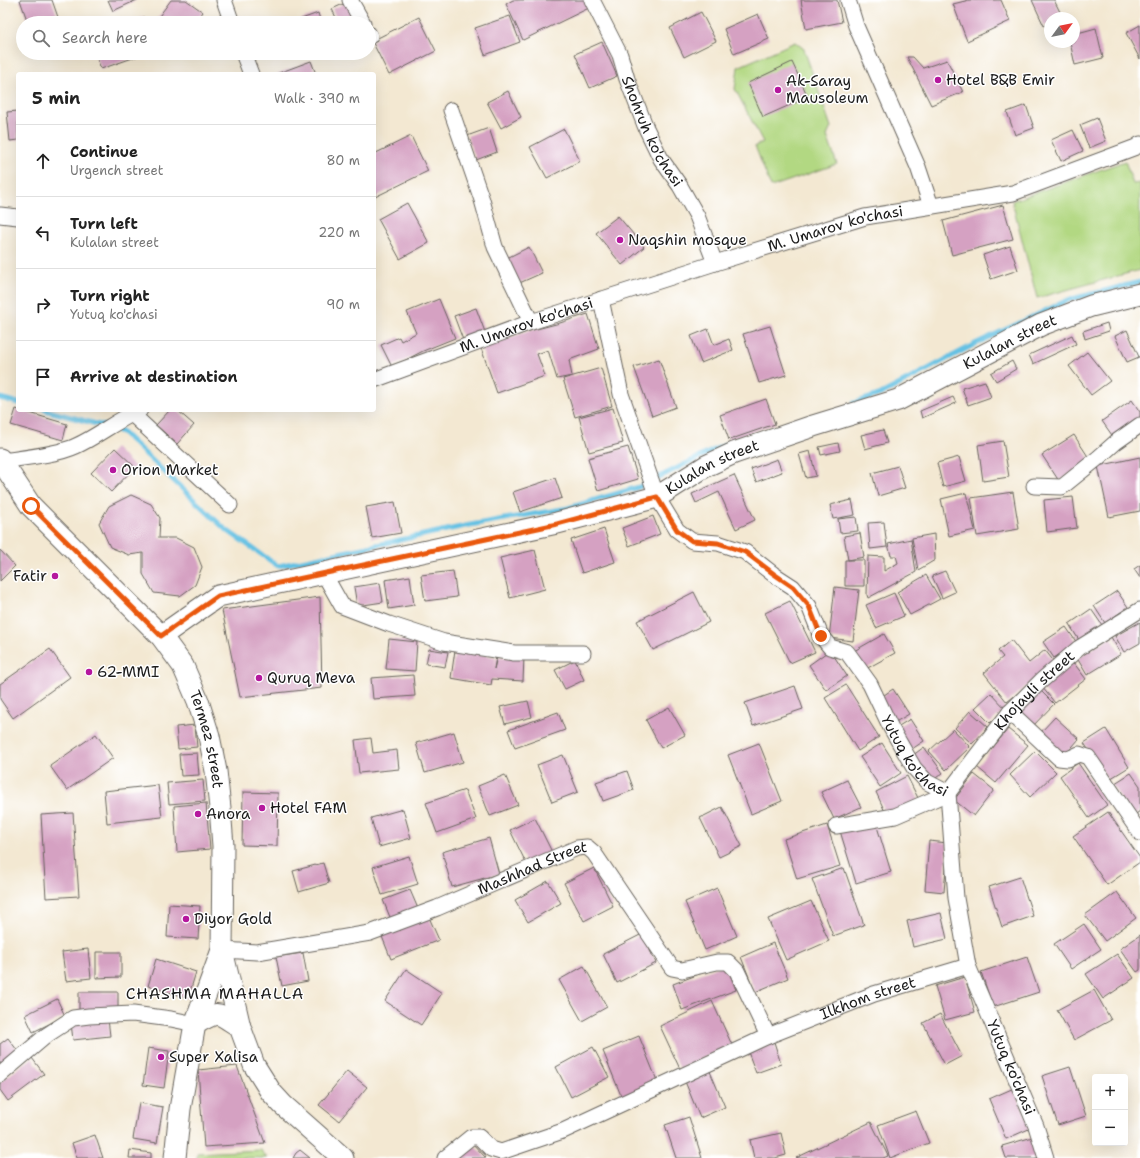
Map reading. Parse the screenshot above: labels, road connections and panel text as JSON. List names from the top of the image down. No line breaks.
{"streets":{"main road":["Kulalan street","Termez street"],"street":["Shohruh ko'chasi","M. Umarov ko'chasi","Khojayli street","Yutuq ko'chasi","Mashhad Street","Ilkhom street"]},"crossings":[["Shohruh ko'chasi","M. Umarov ko'chasi"],["M. Umarov ko'chasi","Yutuq ko'chasi"],["Kulalan street","Termez street"],["Kulalan street","Yutuq ko'chasi"],["Khojayli street","Yutuq ko'chasi"],["Termez street","Mashhad Street"],["Yutuq ko'chasi","Ilkhom street"],["Mashhad Street","Ilkhom street"]],"districts":["CHASHMA MAHALLA"],"places":["Hotel B&B Emir","Ak-Saray Mausoleum","Naqshin mosque","Orion Market","Fatir","62-MMI","Quruq Meva","Hotel FAM","Anora","Diyor Gold","Super Xalisa"],"north":"top right","page":{"search":"Search here","heading":["5 min","Walk · 390 m"],"list":[["Continue","Urgench street","80 m"],["Turn left","Kulalan street","220 m"],["Turn right","Yutuq ko'chasi","90 m"],"Arrive at destination"],"map_buttons":["+","−"]}}
